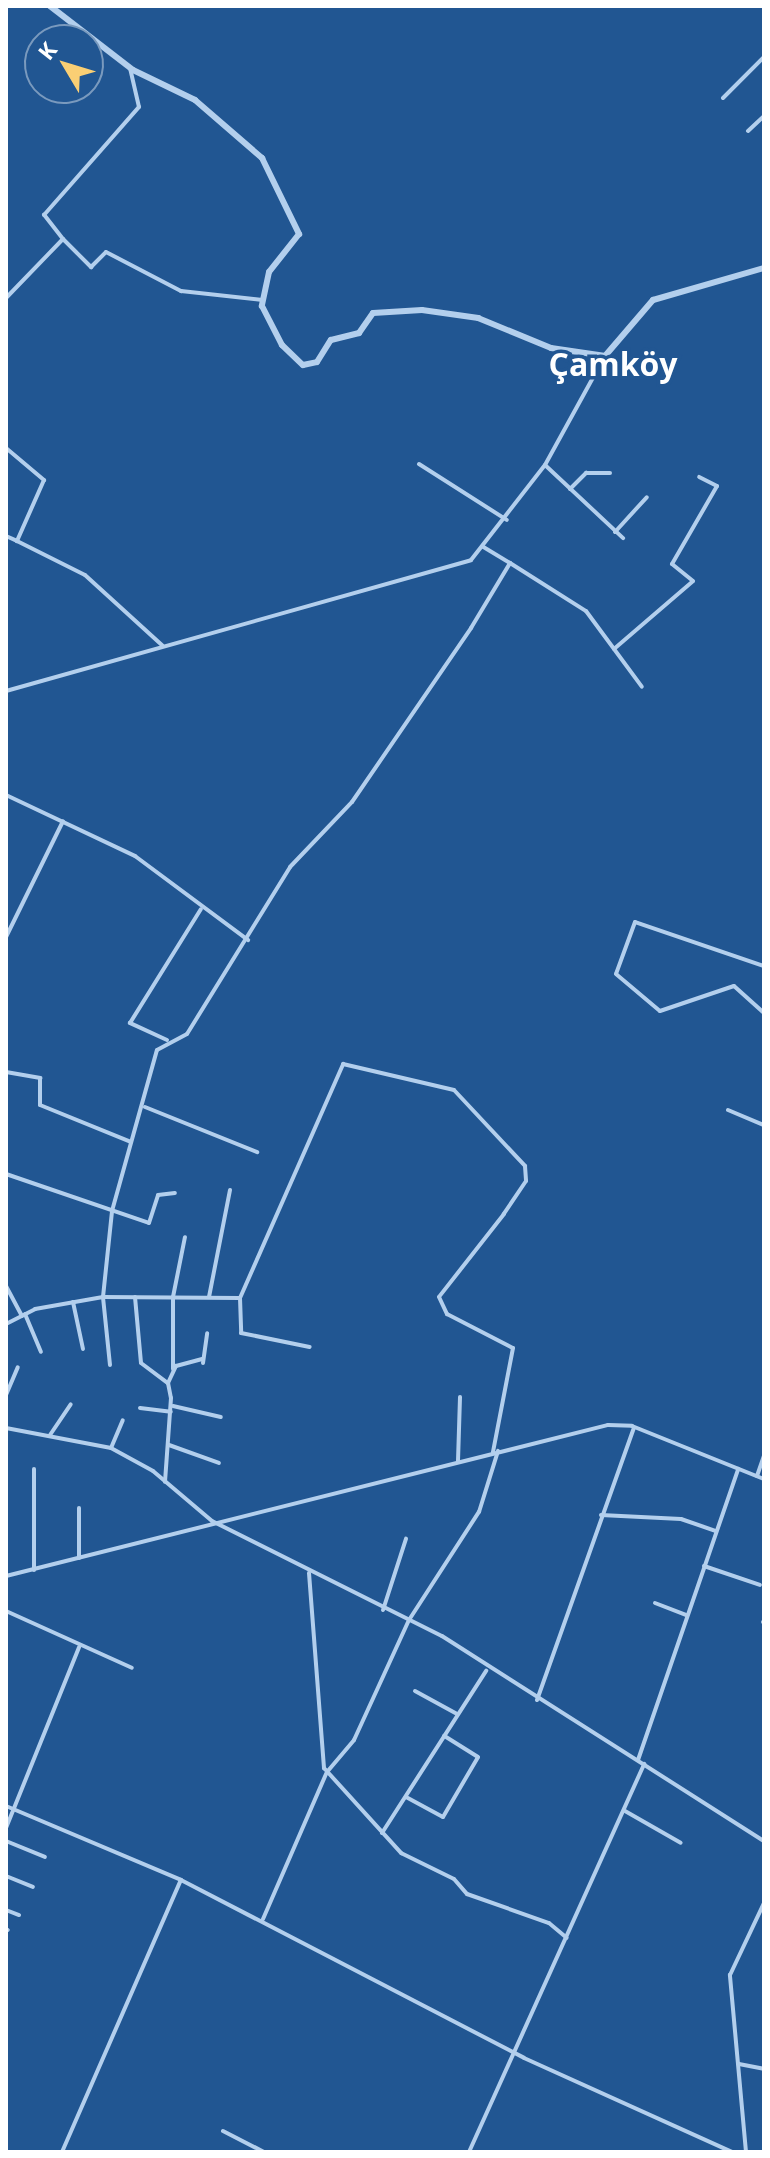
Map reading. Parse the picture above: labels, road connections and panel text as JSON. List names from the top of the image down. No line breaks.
{"districts":["Çamköy"],"north":"top left"}
